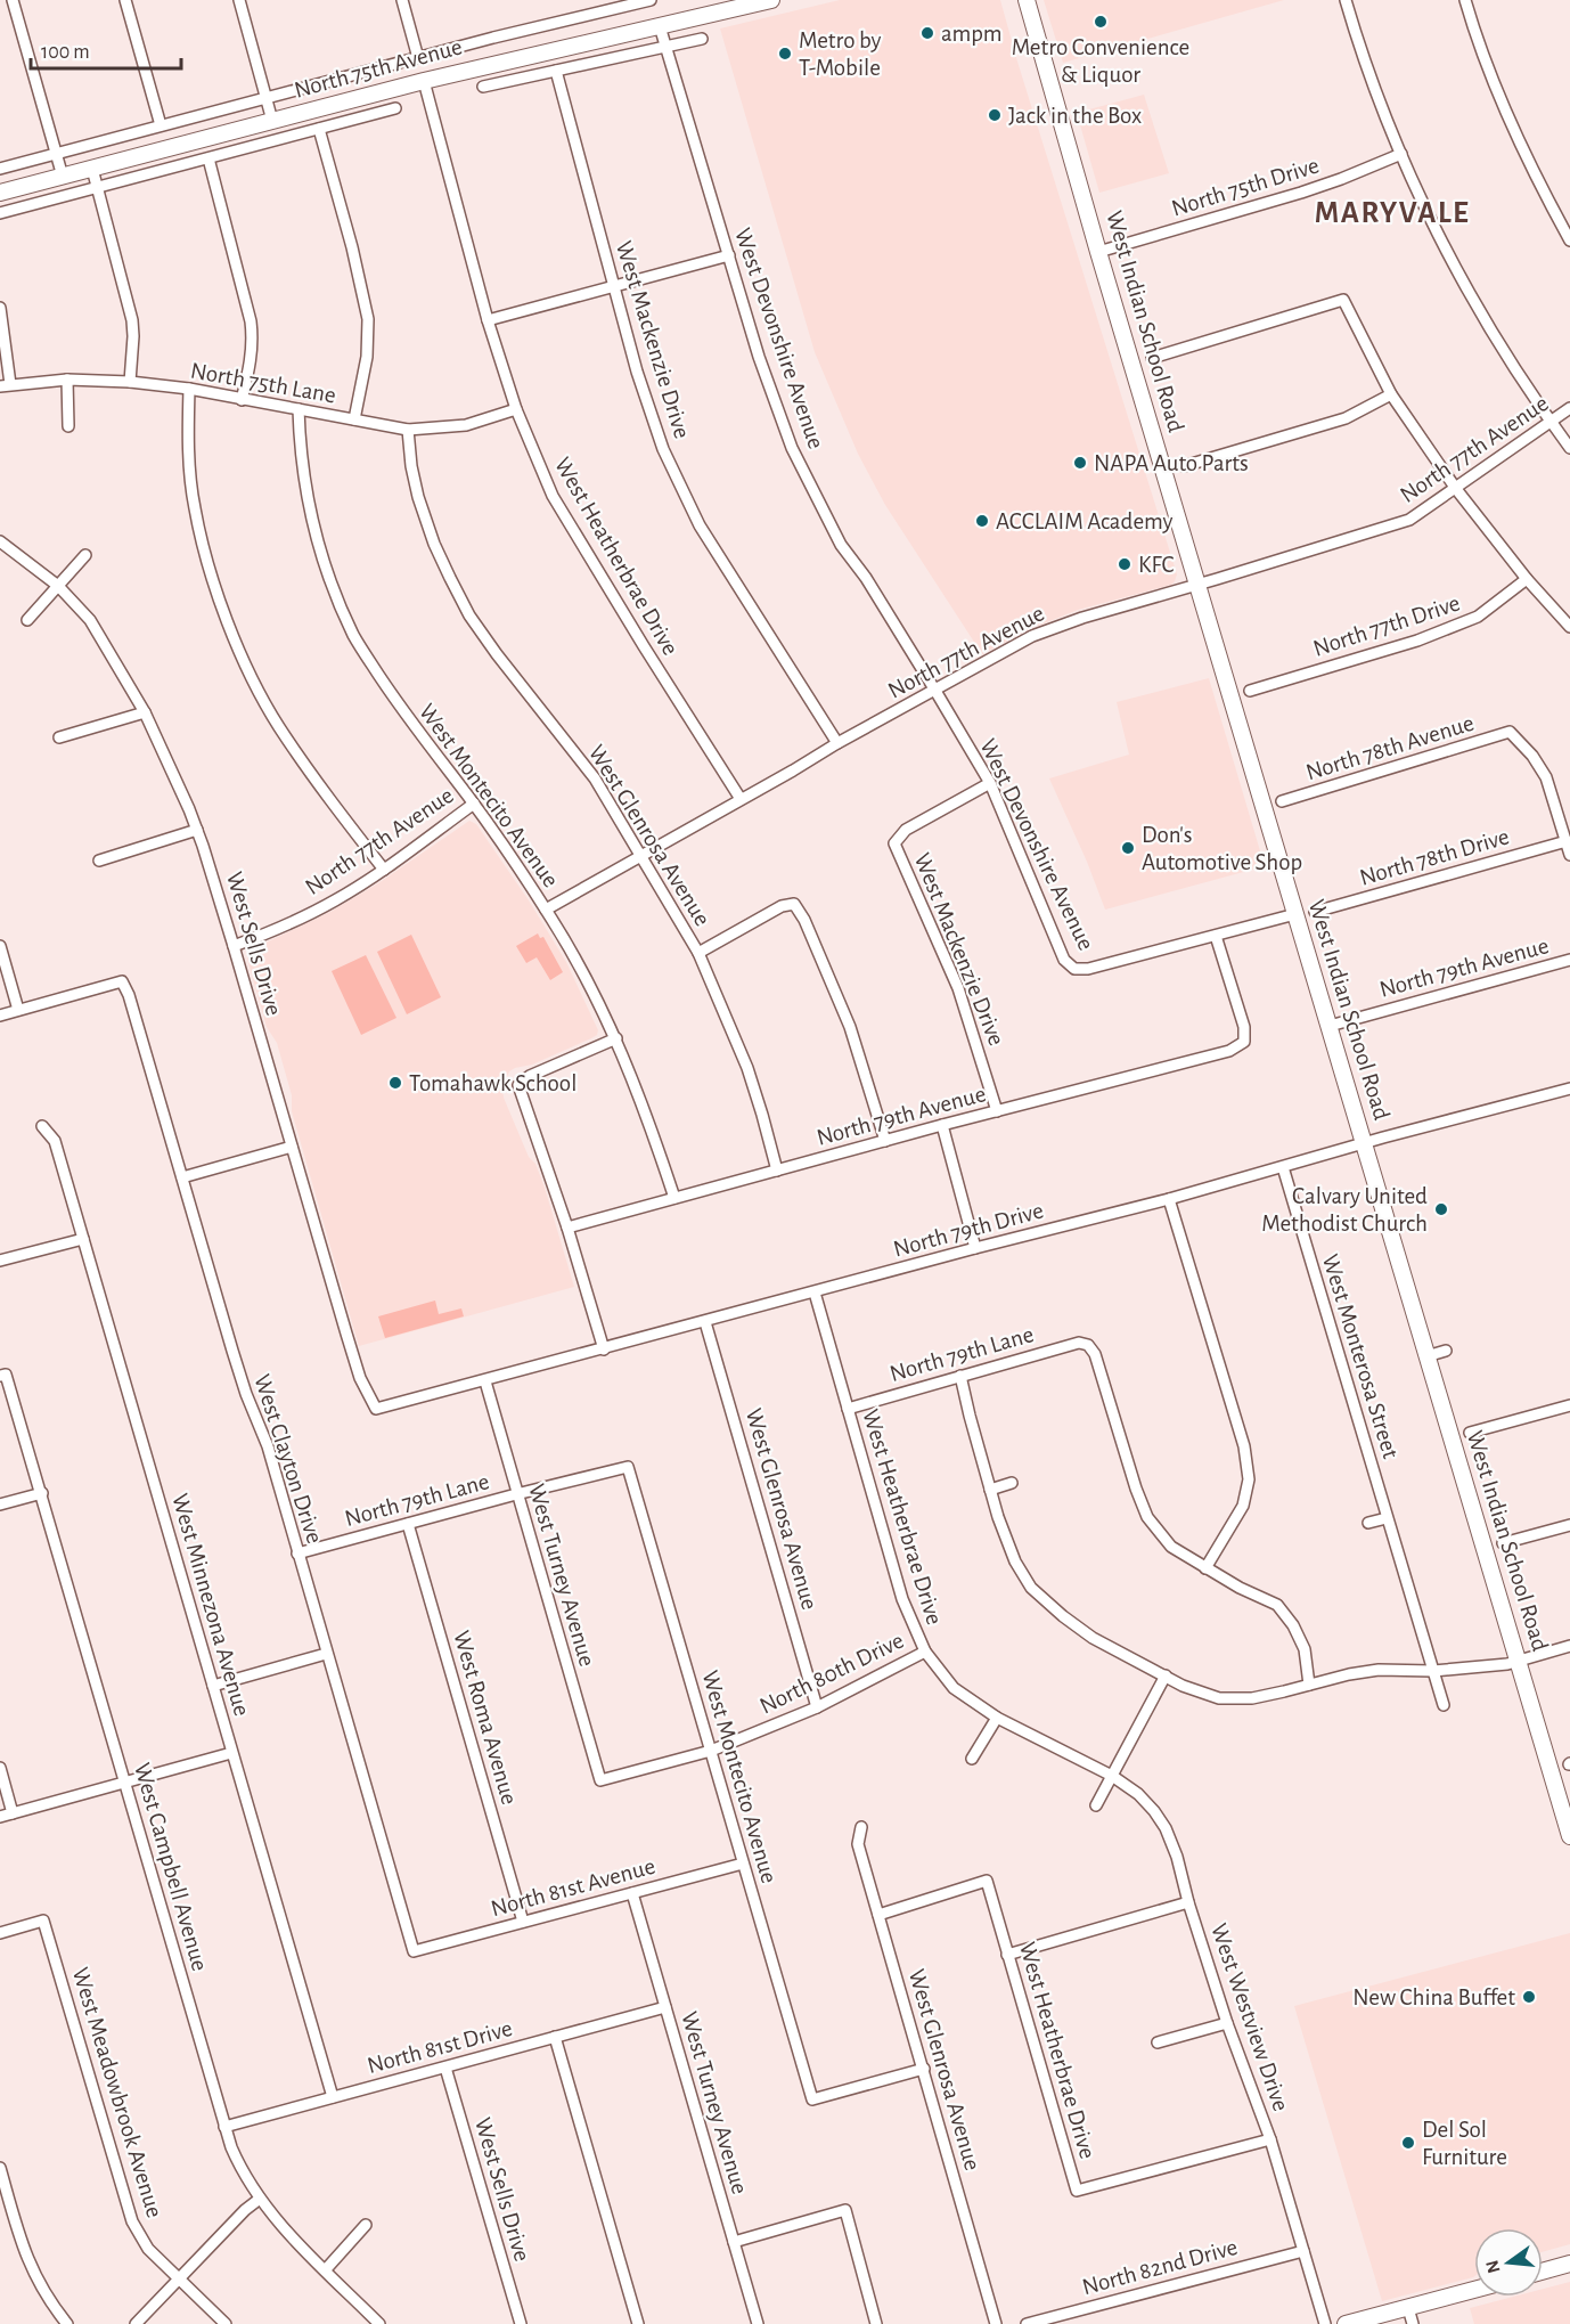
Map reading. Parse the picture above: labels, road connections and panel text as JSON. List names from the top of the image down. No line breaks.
{"streets":{"main road":["North 75th Avenue","West Indian School Road"],"street":["North 75th Drive","West Devonshire Avenue","West Mackenzie Drive","North 75th Lane","North 77th Avenue","West Heatherbrae Drive","North 77th Drive","North 78th Avenue","West Montecito Avenue","West Glenrosa Avenue","North 78th Drive","West Sells Drive","North 79th Avenue","North 79th Drive","North 79th Lane","West Monterosa Street","West Clayton Drive","West Turney Avenue","West Minnezona Avenue","North 80th Drive","West Roma Avenue","West Campbell Avenue","North 81st Avenue","West Westview Drive","North 81st Drive","West Meadowbrook Avenue","North 82nd Drive"]},"crossings":[["North 75th Avenue","West Devonshire Avenue"],["North 75th Avenue","West Mackenzie Drive"],["North 75th Avenue","West Heatherbrae Drive"],["North 75th Drive","West Indian School Road"],["West Indian School Road","North 77th Avenue"],["West Indian School Road","North 79th Avenue"],["West Indian School Road","North 79th Drive"],["West Devonshire Avenue","West Mackenzie Drive"],["West Devonshire Avenue","North 77th Avenue"],["West Devonshire Avenue","North 79th Avenue"],["West Mackenzie Drive","North 77th Avenue"],["West Mackenzie Drive","North 79th Avenue"],["North 75th Lane","West Heatherbrae Drive"],["North 75th Lane","West Montecito Avenue"],["North 75th Lane","West Glenrosa Avenue"],["North 77th Avenue","West Heatherbrae Drive"],["North 77th Avenue","West Montecito Avenue"],["North 77th Avenue","West Glenrosa Avenue"],["North 77th Avenue","West Sells Drive"],["West Heatherbrae Drive","West Glenrosa Avenue"],["West Heatherbrae Drive","North 79th Drive"],["West Heatherbrae Drive","North 79th Lane"],["West Heatherbrae Drive","North 80th Drive"],["West Heatherbrae Drive","West Westview Drive"],["North 78th Avenue","North 78th Drive"],["West Montecito Avenue","West Glenrosa Avenue"],["West Montecito Avenue","North 79th Avenue"],["West Montecito Avenue","North 79th Lane"],["West Montecito Avenue","North 80th Drive"],["West Montecito Avenue","North 81st Avenue"],["West Glenrosa Avenue","North 79th Avenue"],["West Glenrosa Avenue","North 79th Drive"],["West Glenrosa Avenue","North 80th Drive"],["West Sells Drive","North 79th Drive"],["West Sells Drive","North 81st Drive"],["North 79th Drive","West Monterosa Street"],["North 79th Drive","West Turney Avenue"],["North 79th Lane","West Clayton Drive"],["North 79th Lane","West Turney Avenue"],["North 79th Lane","West Roma Avenue"],["West Clayton Drive","North 81st Avenue"],["West Turney Avenue","North 80th Drive"],["West Turney Avenue","North 81st Avenue"],["West Turney Avenue","North 81st Drive"],["West Minnezona Avenue","North 81st Drive"],["West Roma Avenue","North 81st Avenue"],["West Campbell Avenue","North 81st Drive"],["West Westview Drive","North 82nd Drive"]],"districts":["MARYVALE"],"places":["Metro Convenience & Liquor","ampm","Metro by T-Mobile","Jack in the Box","NAPA Auto Parts","ACCLAIM Academy","KFC","Don's Automotive Shop","Tomahawk School","Calvary United Methodist Church","New China Buffet","Del Sol Furniture"],"scale_bar":"100 m","north":"left"}
